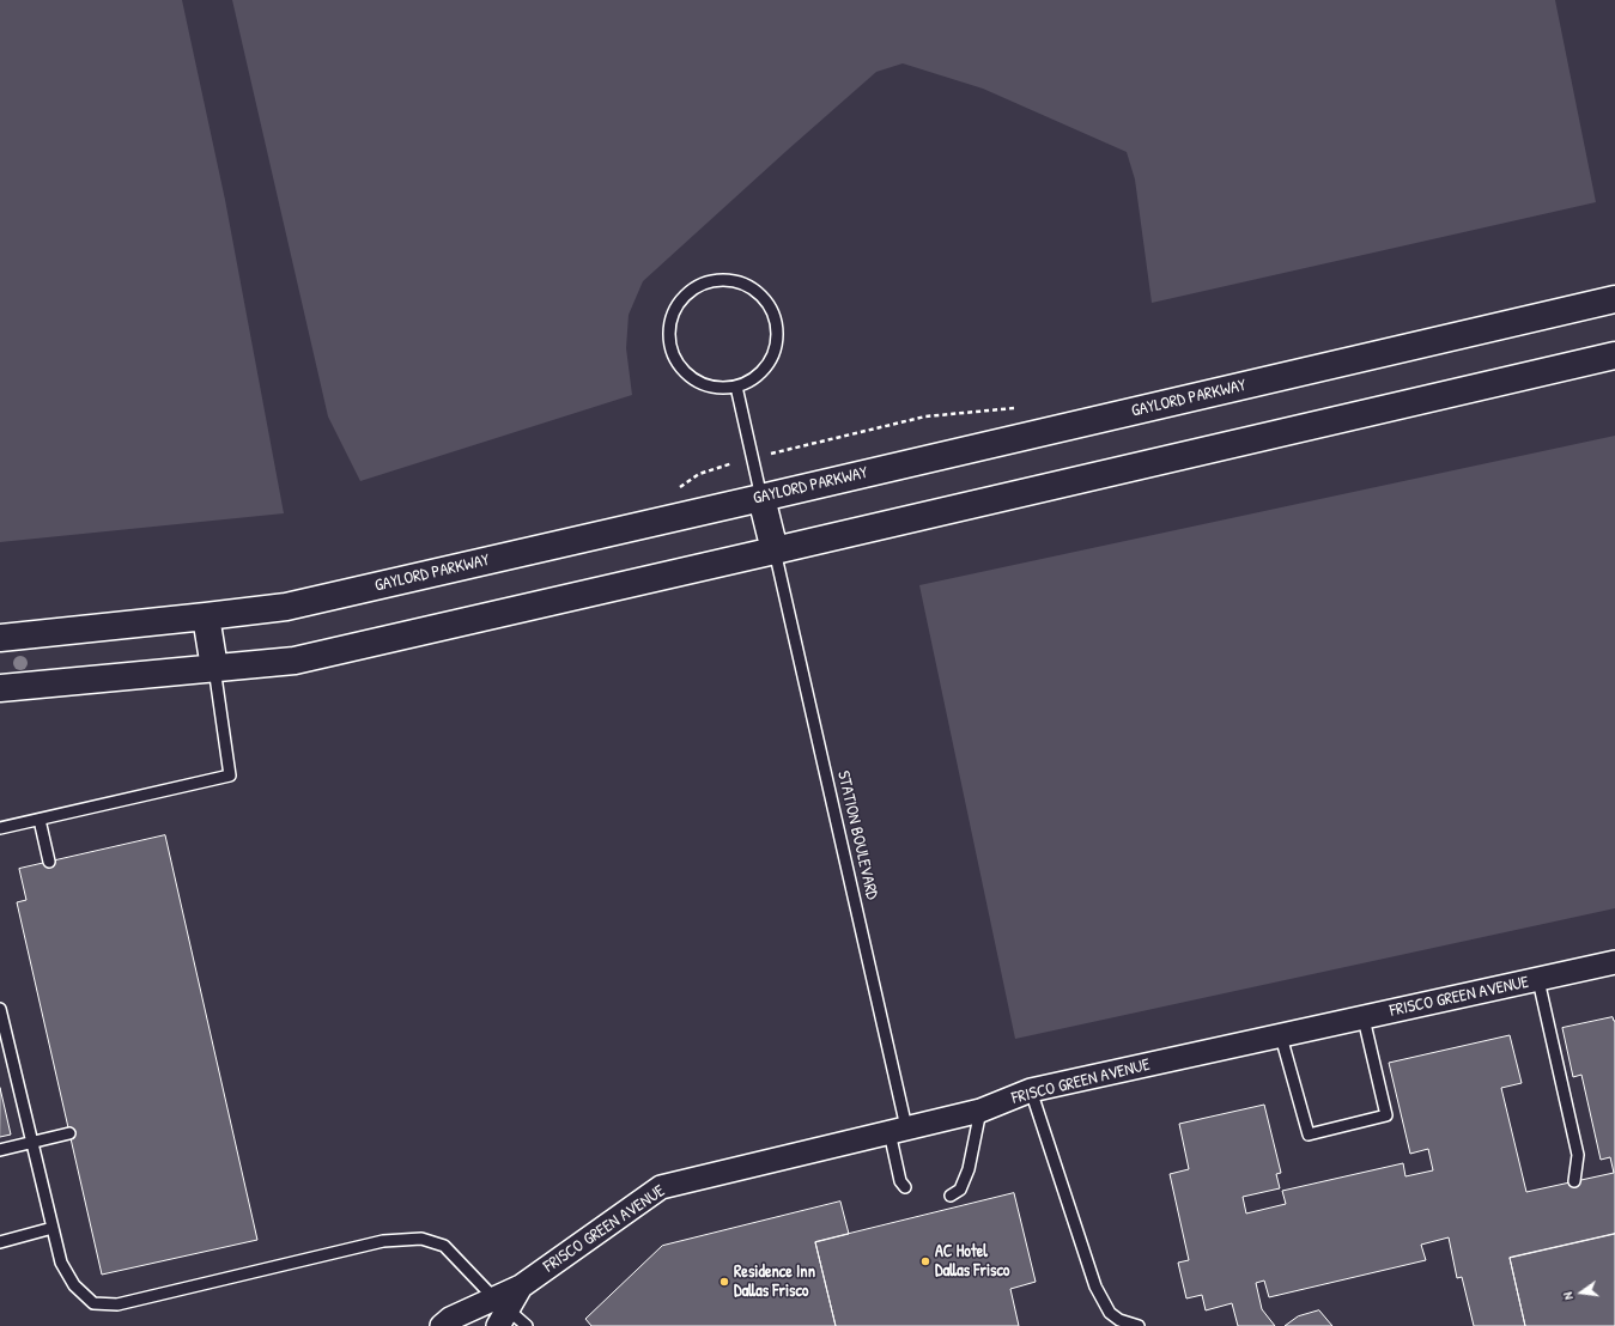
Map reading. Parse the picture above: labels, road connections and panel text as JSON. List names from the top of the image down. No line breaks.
{"streets":{"street":["GAYLORD PARKWAY","FRISCO GREEN AVENUE"],"lane":["STATION BOULEVARD"]},"crossings":[["STATION BOULEVARD","FRISCO GREEN AVENUE"]],"places":["AC Hotel Dallas Frisco","Residence Inn Dallas Frisco"],"north":"left"}
